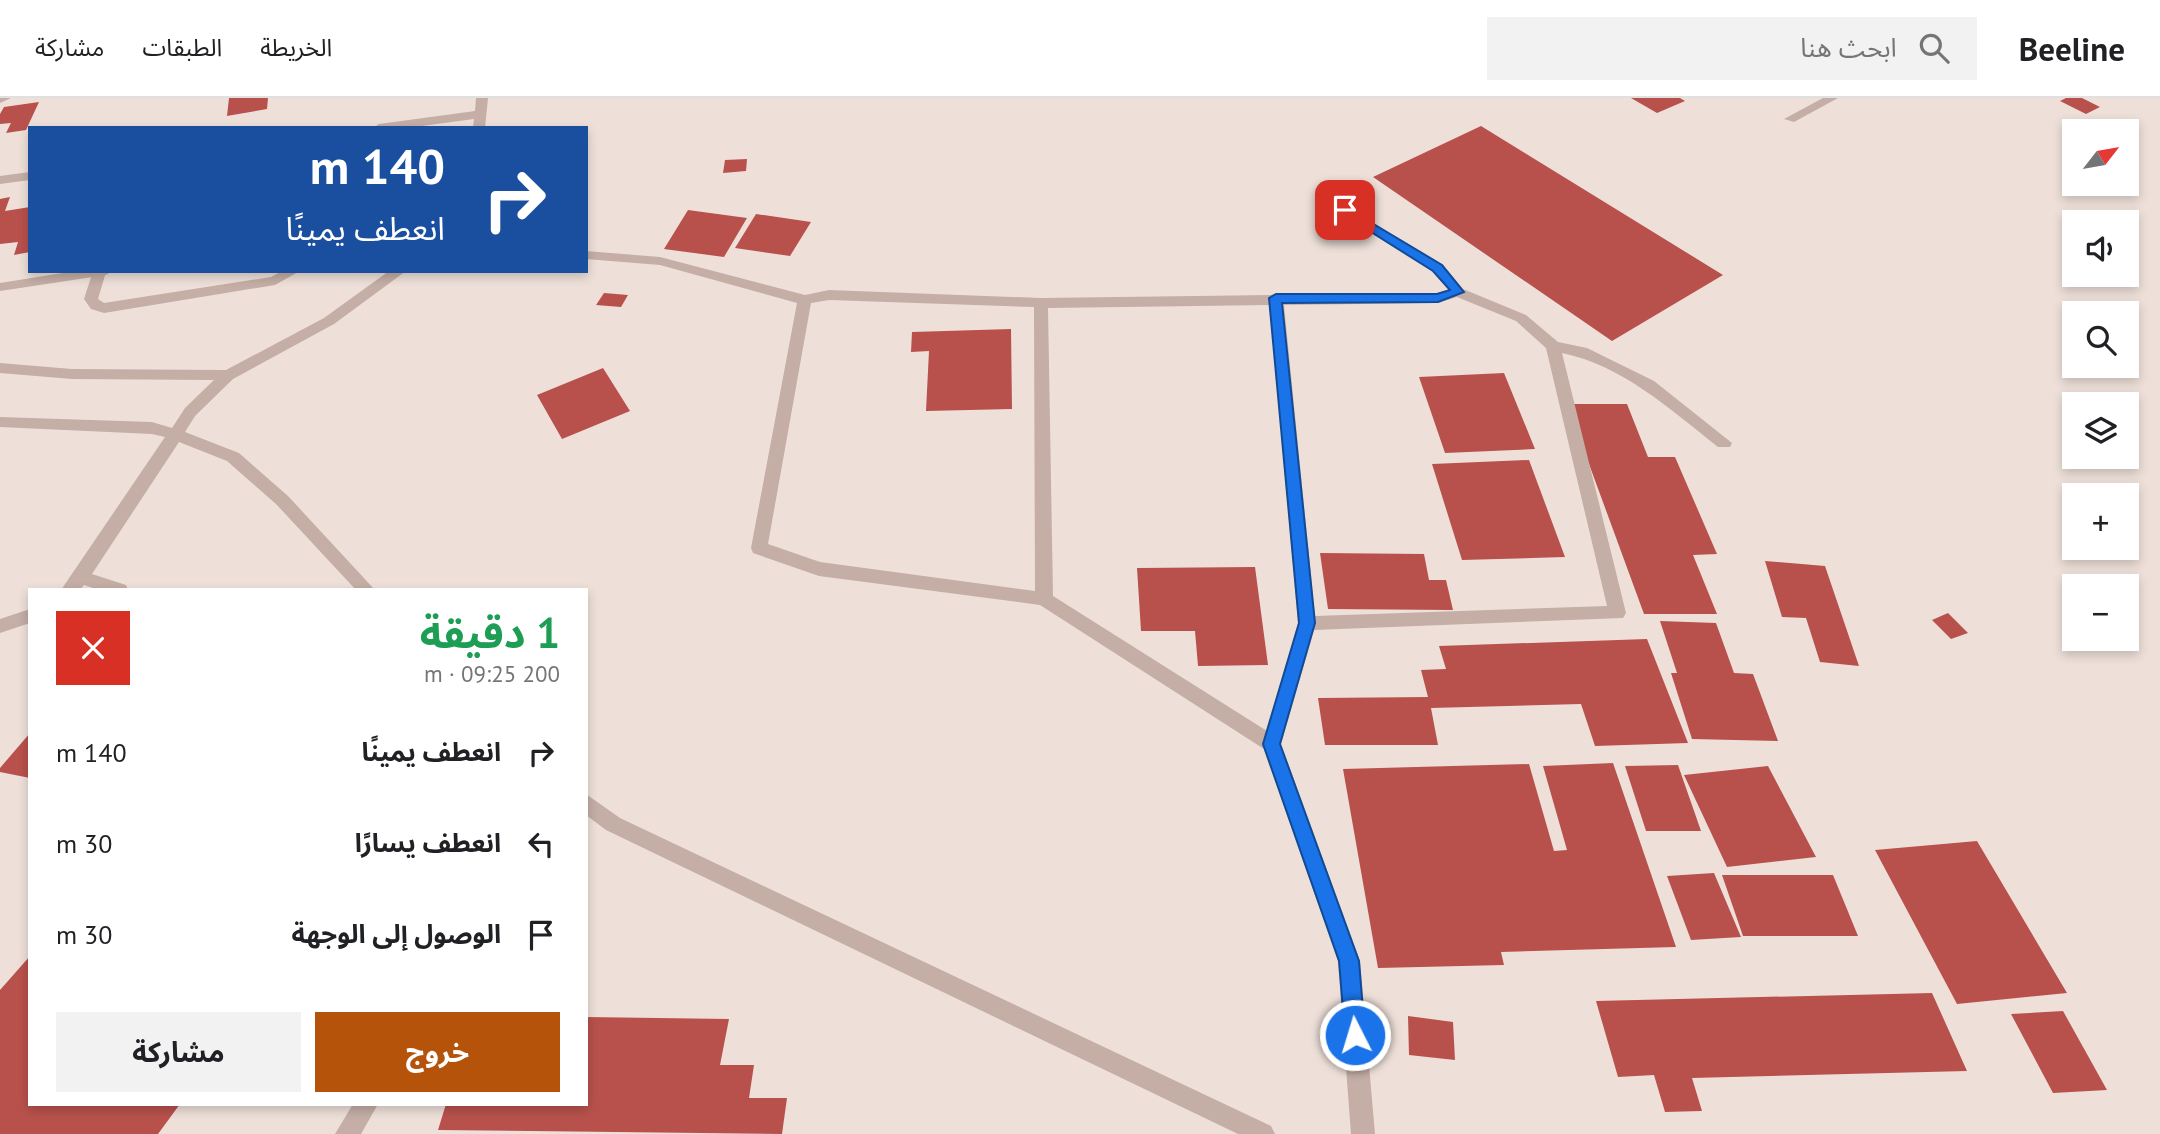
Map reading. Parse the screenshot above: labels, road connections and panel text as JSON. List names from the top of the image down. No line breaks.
{"north":"top right","page":{"header":"Beeline","search":"ابحث هنا","nav":["الخريطة","الطبقات","مشاركة"],"map_buttons":["+","−"],"turn":["140 m","انعطف يمينًا"],"heading":["1 دقيقة","200 m · 09:25"],"list":[{"name":"انعطف يمينًا","value":"140 m"},{"name":"انعطف يسارًا","value":"30 m"},{"name":"الوصول إلى الوجهة","value":"30 m"}],"buttons":["خروج","مشاركة"]}}
